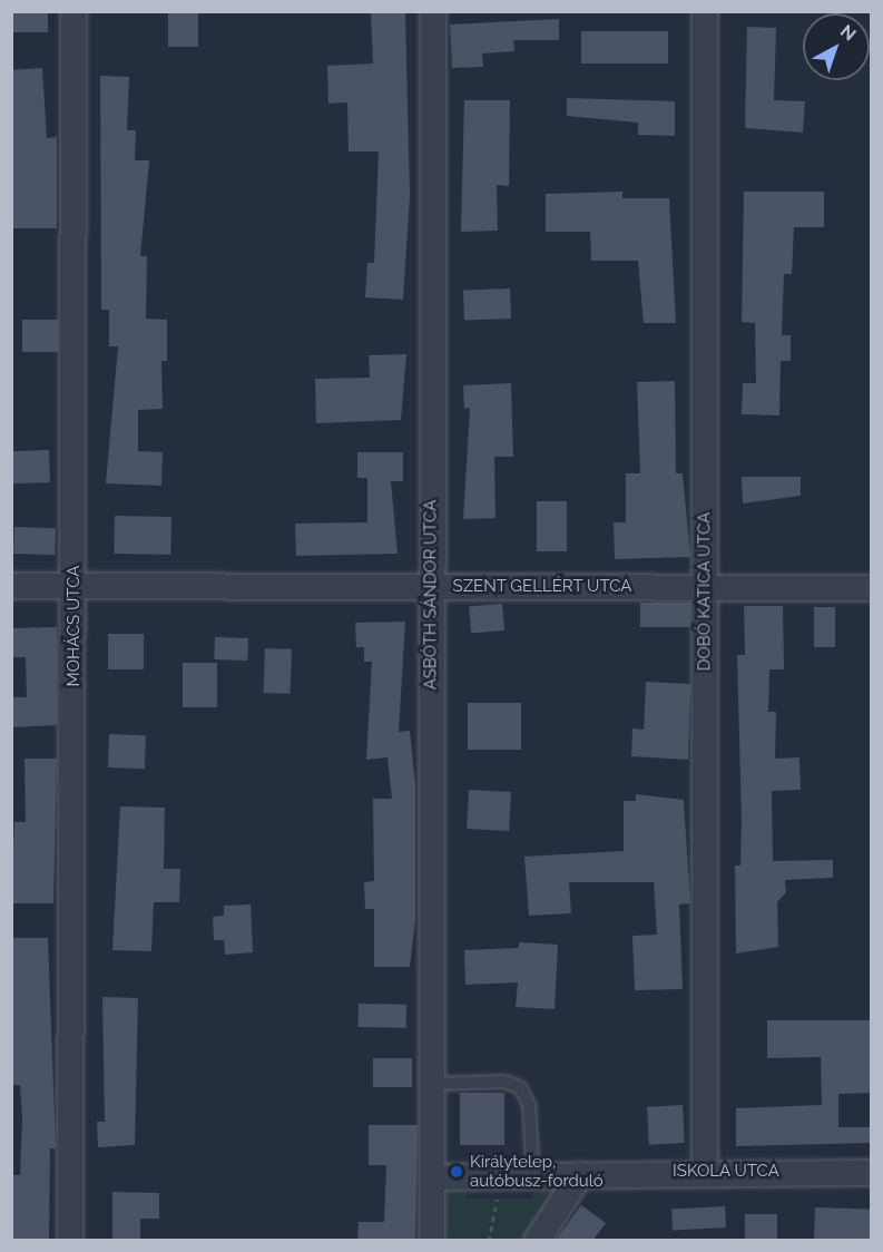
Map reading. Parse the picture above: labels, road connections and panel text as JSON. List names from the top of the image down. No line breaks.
{"streets":{"street":["SZENT GELLÉRT UTCA","DOBÓ KATICA UTCA","ASBÓTH SÁNDOR UTCA","MOHÁCS UTCA","ISKOLA UTCA"]},"crossings":[["SZENT GELLÉRT UTCA","DOBÓ KATICA UTCA"],["SZENT GELLÉRT UTCA","ASBÓTH SÁNDOR UTCA"],["SZENT GELLÉRT UTCA","MOHÁCS UTCA"],["DOBÓ KATICA UTCA","ISKOLA UTCA"],["ASBÓTH SÁNDOR UTCA","ISKOLA UTCA"]],"places":["Királytelep, autóbusz-forduló"],"north":"top right"}
